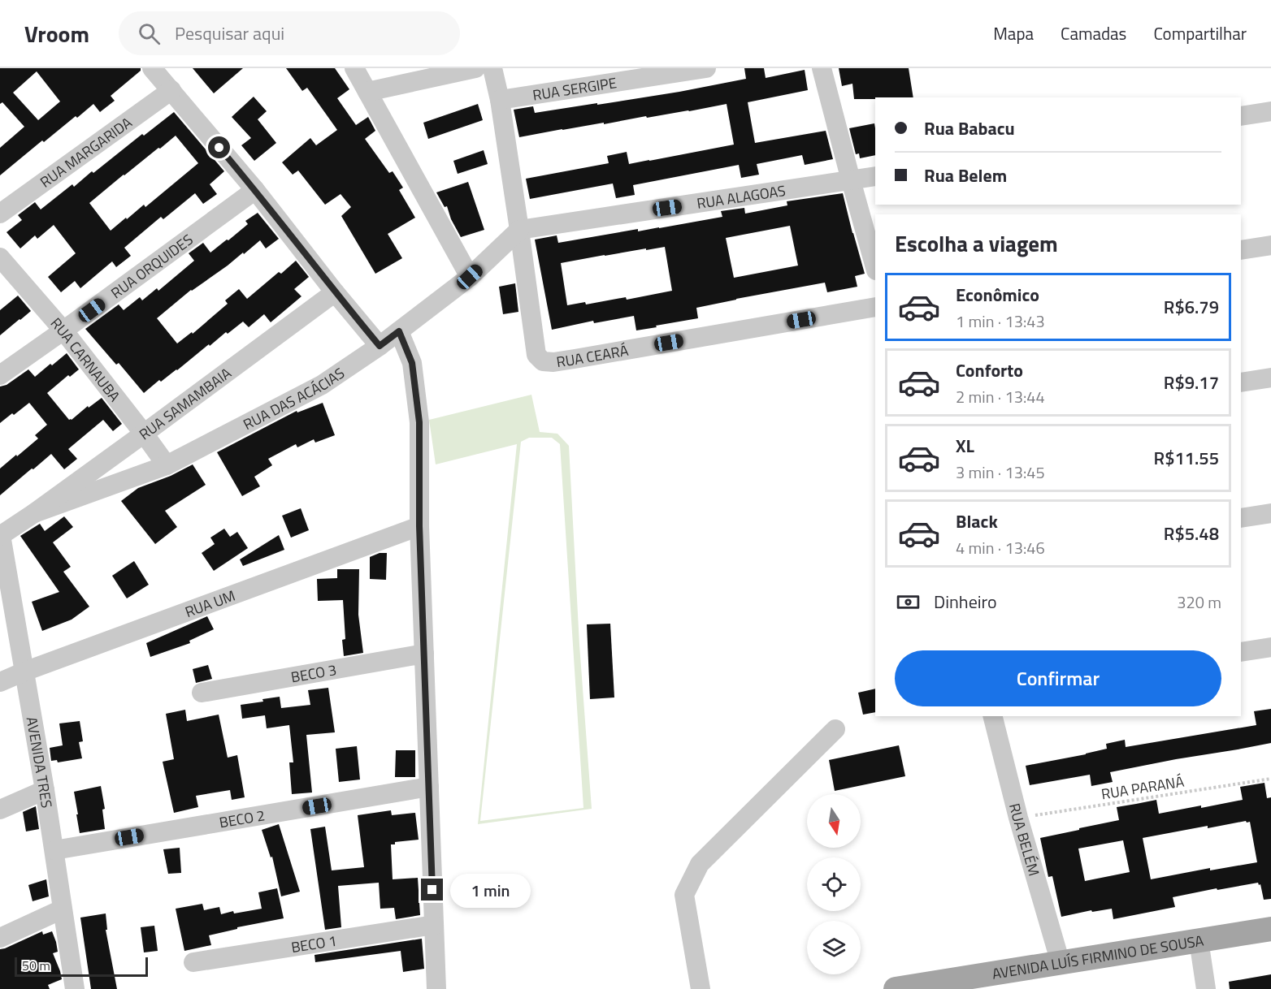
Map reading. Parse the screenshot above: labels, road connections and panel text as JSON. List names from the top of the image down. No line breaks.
{"streets":{"main road":["AVENIDA LUÍS FIRMINO DE SOUSA"],"street":["RUA SERGIPE","RUA MARGARIDA","RUA ALAGOAS","RUA ORQUIDES","RUA CEARÁ","RUA CARNAUBA","RUA DAS ACÁCIAS","RUA SAMAMBAIA","RUA UM","BECO 3","AVENIDA TRES","BECO 2","RUA BELÉM","BECO 1"],"path":["RUA PARANÁ"]},"crossings":[["RUA SERGIPE","RUA CEARÁ"],["RUA ALAGOAS","RUA CEARÁ"],["RUA ALAGOAS","RUA DAS ACÁCIAS"],["RUA ORQUIDES","RUA CARNAUBA"],["RUA CEARÁ","RUA DAS ACÁCIAS"],["RUA CARNAUBA","RUA DAS ACÁCIAS"],["RUA CARNAUBA","RUA SAMAMBAIA"],["RUA DAS ACÁCIAS","RUA SAMAMBAIA"],["RUA UM","AVENIDA TRES"],["AVENIDA TRES","BECO 2"],["RUA PARANÁ","RUA BELÉM"],["RUA BELÉM","AVENIDA LUÍS FIRMINO DE SOUSA"]],"scale_bar":"50 m","north":"bottom","page":{"header":"Vroom","search":"Pesquisar aqui","nav":["Mapa","Camadas","Compartilhar"],"banner":["Rua Babacu","Rua Belem"],"heading":"Escolha a viagem","list":[{"name":"Econômico","note":"1 min · 13:43","value":"R$6.79"},{"name":"Conforto","note":"2 min · 13:44","value":"R$9.17"},{"name":"XL","note":"3 min · 13:45","value":"R$11.55"},{"name":"Black","note":"4 min · 13:46","value":"R$5.48"}],"pay":["Dinheiro","320 m"],"buttons":"Confirmar","bubble":"1 min","scale":"50 m"}}
